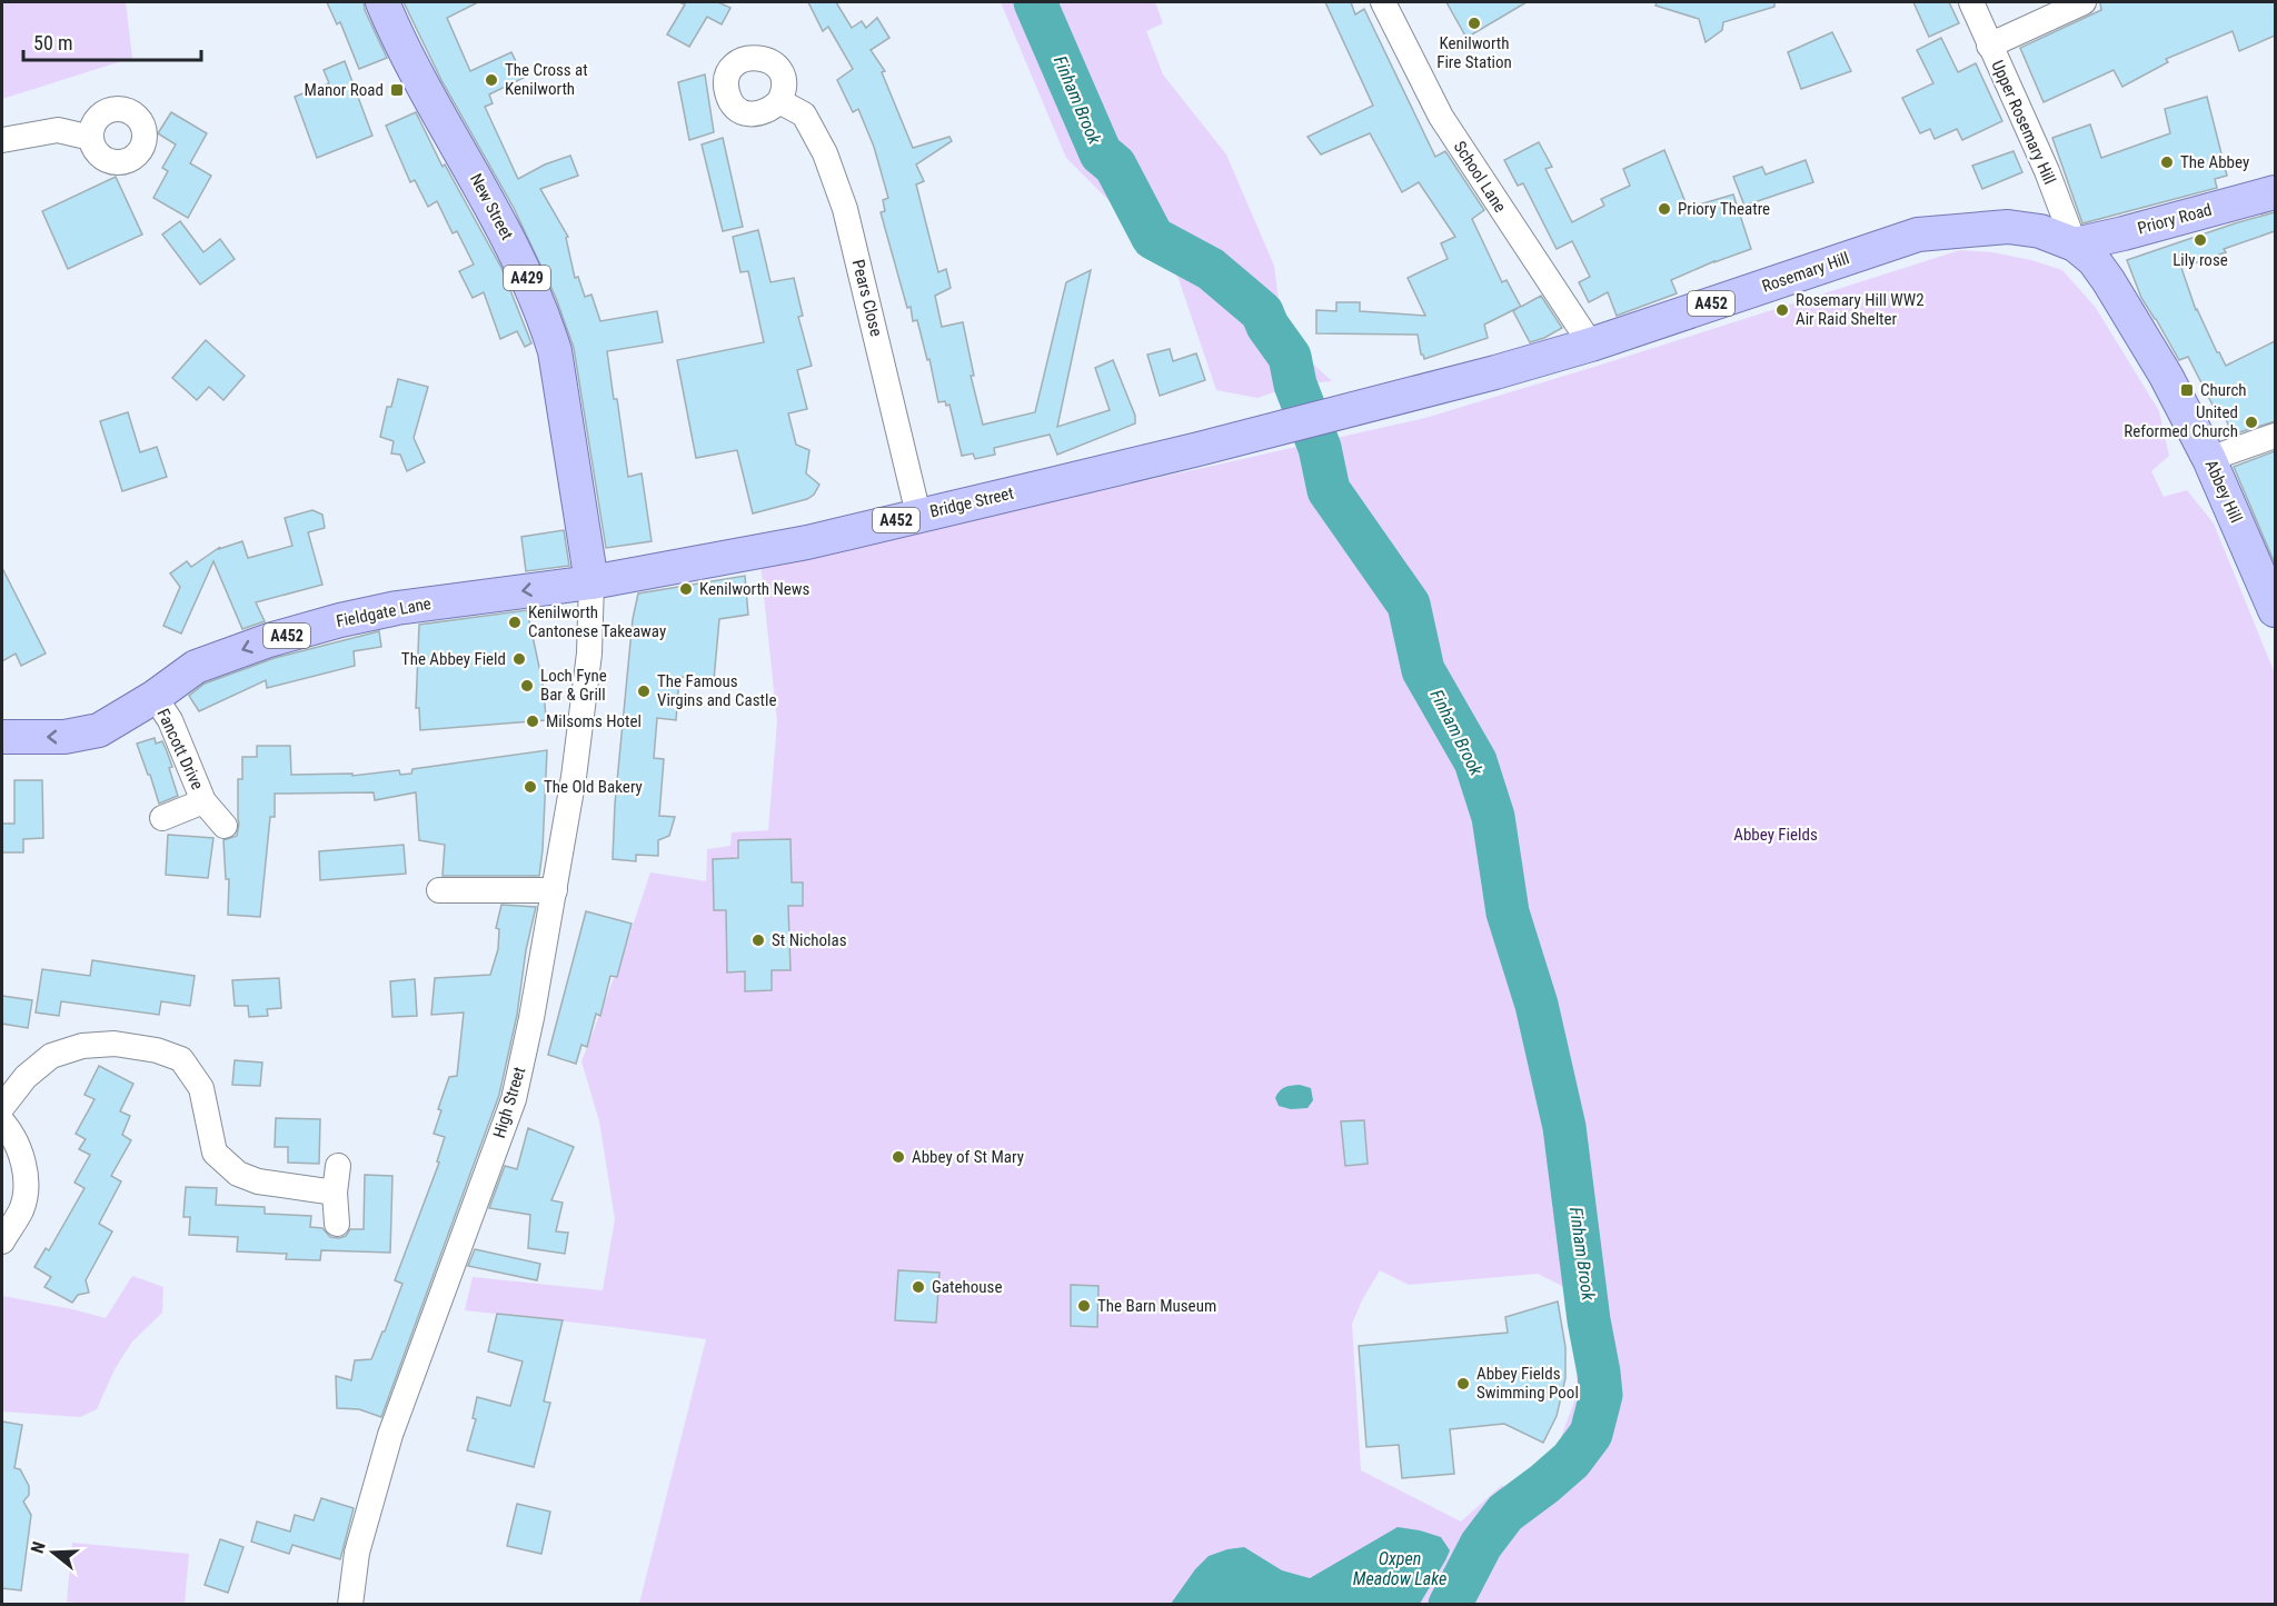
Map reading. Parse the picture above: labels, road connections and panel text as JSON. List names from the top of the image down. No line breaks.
{"streets":{"main road":["New Street","Priory Road","Rosemary Hill","A429","A452","Abbey Hill","Bridge Street","Fieldgate Lane"],"street":["Upper Rosemary Hill","School Lane","Pears Close","Fancott Drive","High Street"]},"crossings":[["Upper Rosemary Hill","Priory Road"],["Upper Rosemary Hill","Rosemary Hill"],["Upper Rosemary Hill","Abbey Hill"],["School Lane","Rosemary Hill"],["New Street","Bridge Street"],["New Street","Fieldgate Lane"],["New Street","High Street"],["Priory Road","Rosemary Hill"],["Priory Road","Abbey Hill"],["Rosemary Hill","Abbey Hill"],["Rosemary Hill","Bridge Street"],["Pears Close","Bridge Street"],["Bridge Street","Fieldgate Lane"],["Bridge Street","High Street"],["Fieldgate Lane","Fancott Drive"],["Fieldgate Lane","High Street"]],"one_way":["Fieldgate Lane"],"water":["Finham Brook","Oxpen Meadow Lake"],"parks":["Abbey Fields"],"places":{"other":["Kenilworth Fire Station","The Cross at Kenilworth","The Abbey","Priory Theatre","Lily rose","Rosemary Hill WW2 Air Raid Shelter","United Reformed Church","Kenilworth News","Kenilworth Cantonese Takeaway","The Abbey Field","Loch Fyne Bar & Grill","The Famous Virgins and Castle","Milsoms Hotel","The Old Bakery","St Nicholas","Abbey of St Mary","Gatehouse","The Barn Museum","Abbey Fields Swimming Pool"],"transit":["Manor Road","Church"]},"scale_bar":"50 m","north":"left"}
